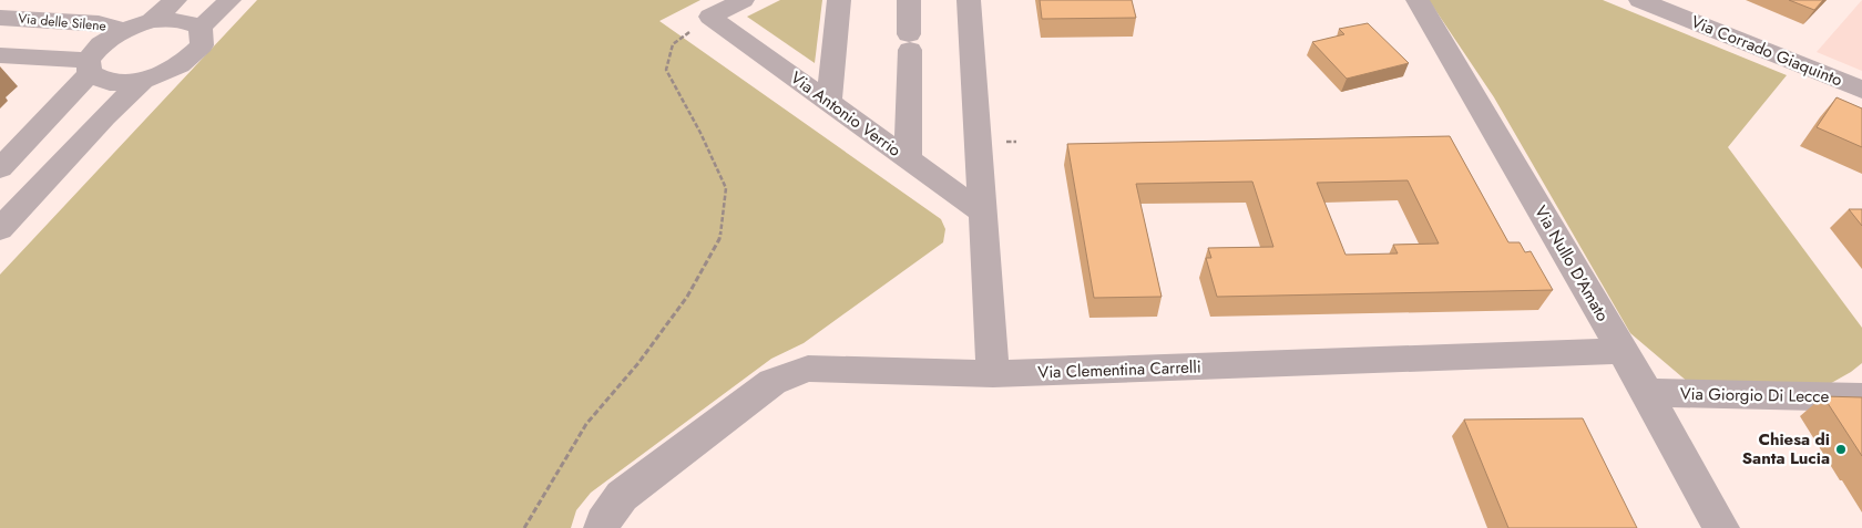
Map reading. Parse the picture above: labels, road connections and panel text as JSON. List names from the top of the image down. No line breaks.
{"streets":{"street":["Via delle Silene","Via Corrado Giaquinto","Via Antonio Verrio","Via Nullo D'Amato","Via Clementina Carrelli","Via Giorgio Di Lecce"]},"crossings":[["Via Nullo D'Amato","Via Clementina Carrelli"],["Via Nullo D'Amato","Via Giorgio Di Lecce"]],"places":["Chiesa di Santa Lucia"]}
